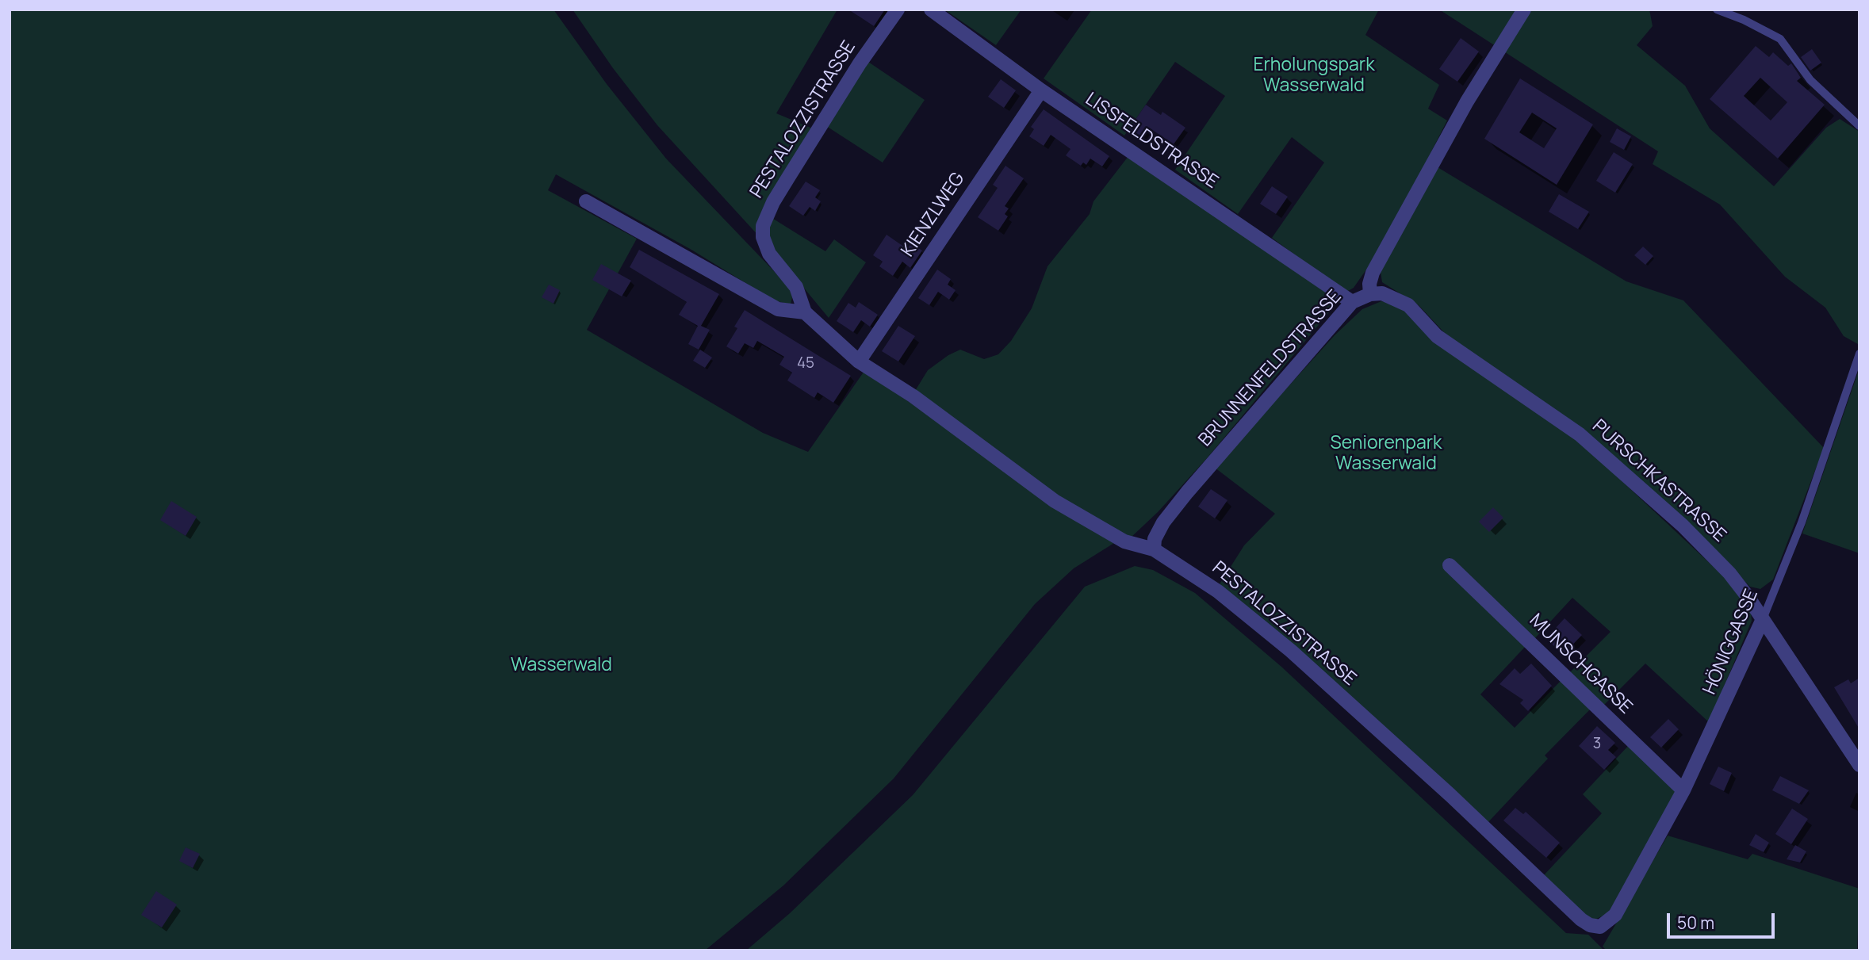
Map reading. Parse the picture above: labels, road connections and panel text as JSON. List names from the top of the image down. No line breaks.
{"streets":{"street":["PESTALOZZISTRASSE","LISSFELDSTRASSE","KIENZLWEG","BRUNNENFELDSTRASSE","PURSCHKASTRASSE","HÖNIGGASSE","MUNSCHGASSE"]},"crossings":[["PESTALOZZISTRASSE","KIENZLWEG"],["PESTALOZZISTRASSE","BRUNNENFELDSTRASSE"],["PESTALOZZISTRASSE","HÖNIGGASSE"],["LISSFELDSTRASSE","KIENZLWEG"],["LISSFELDSTRASSE","BRUNNENFELDSTRASSE"],["BRUNNENFELDSTRASSE","PURSCHKASTRASSE"],["PURSCHKASTRASSE","HÖNIGGASSE"],["HÖNIGGASSE","MUNSCHGASSE"]],"parks":["Erholungspark Wasserwald","Seniorenpark Wasserwald","Wasserwald"],"house_numbers":["45","3"],"scale_bar":"50 m"}
